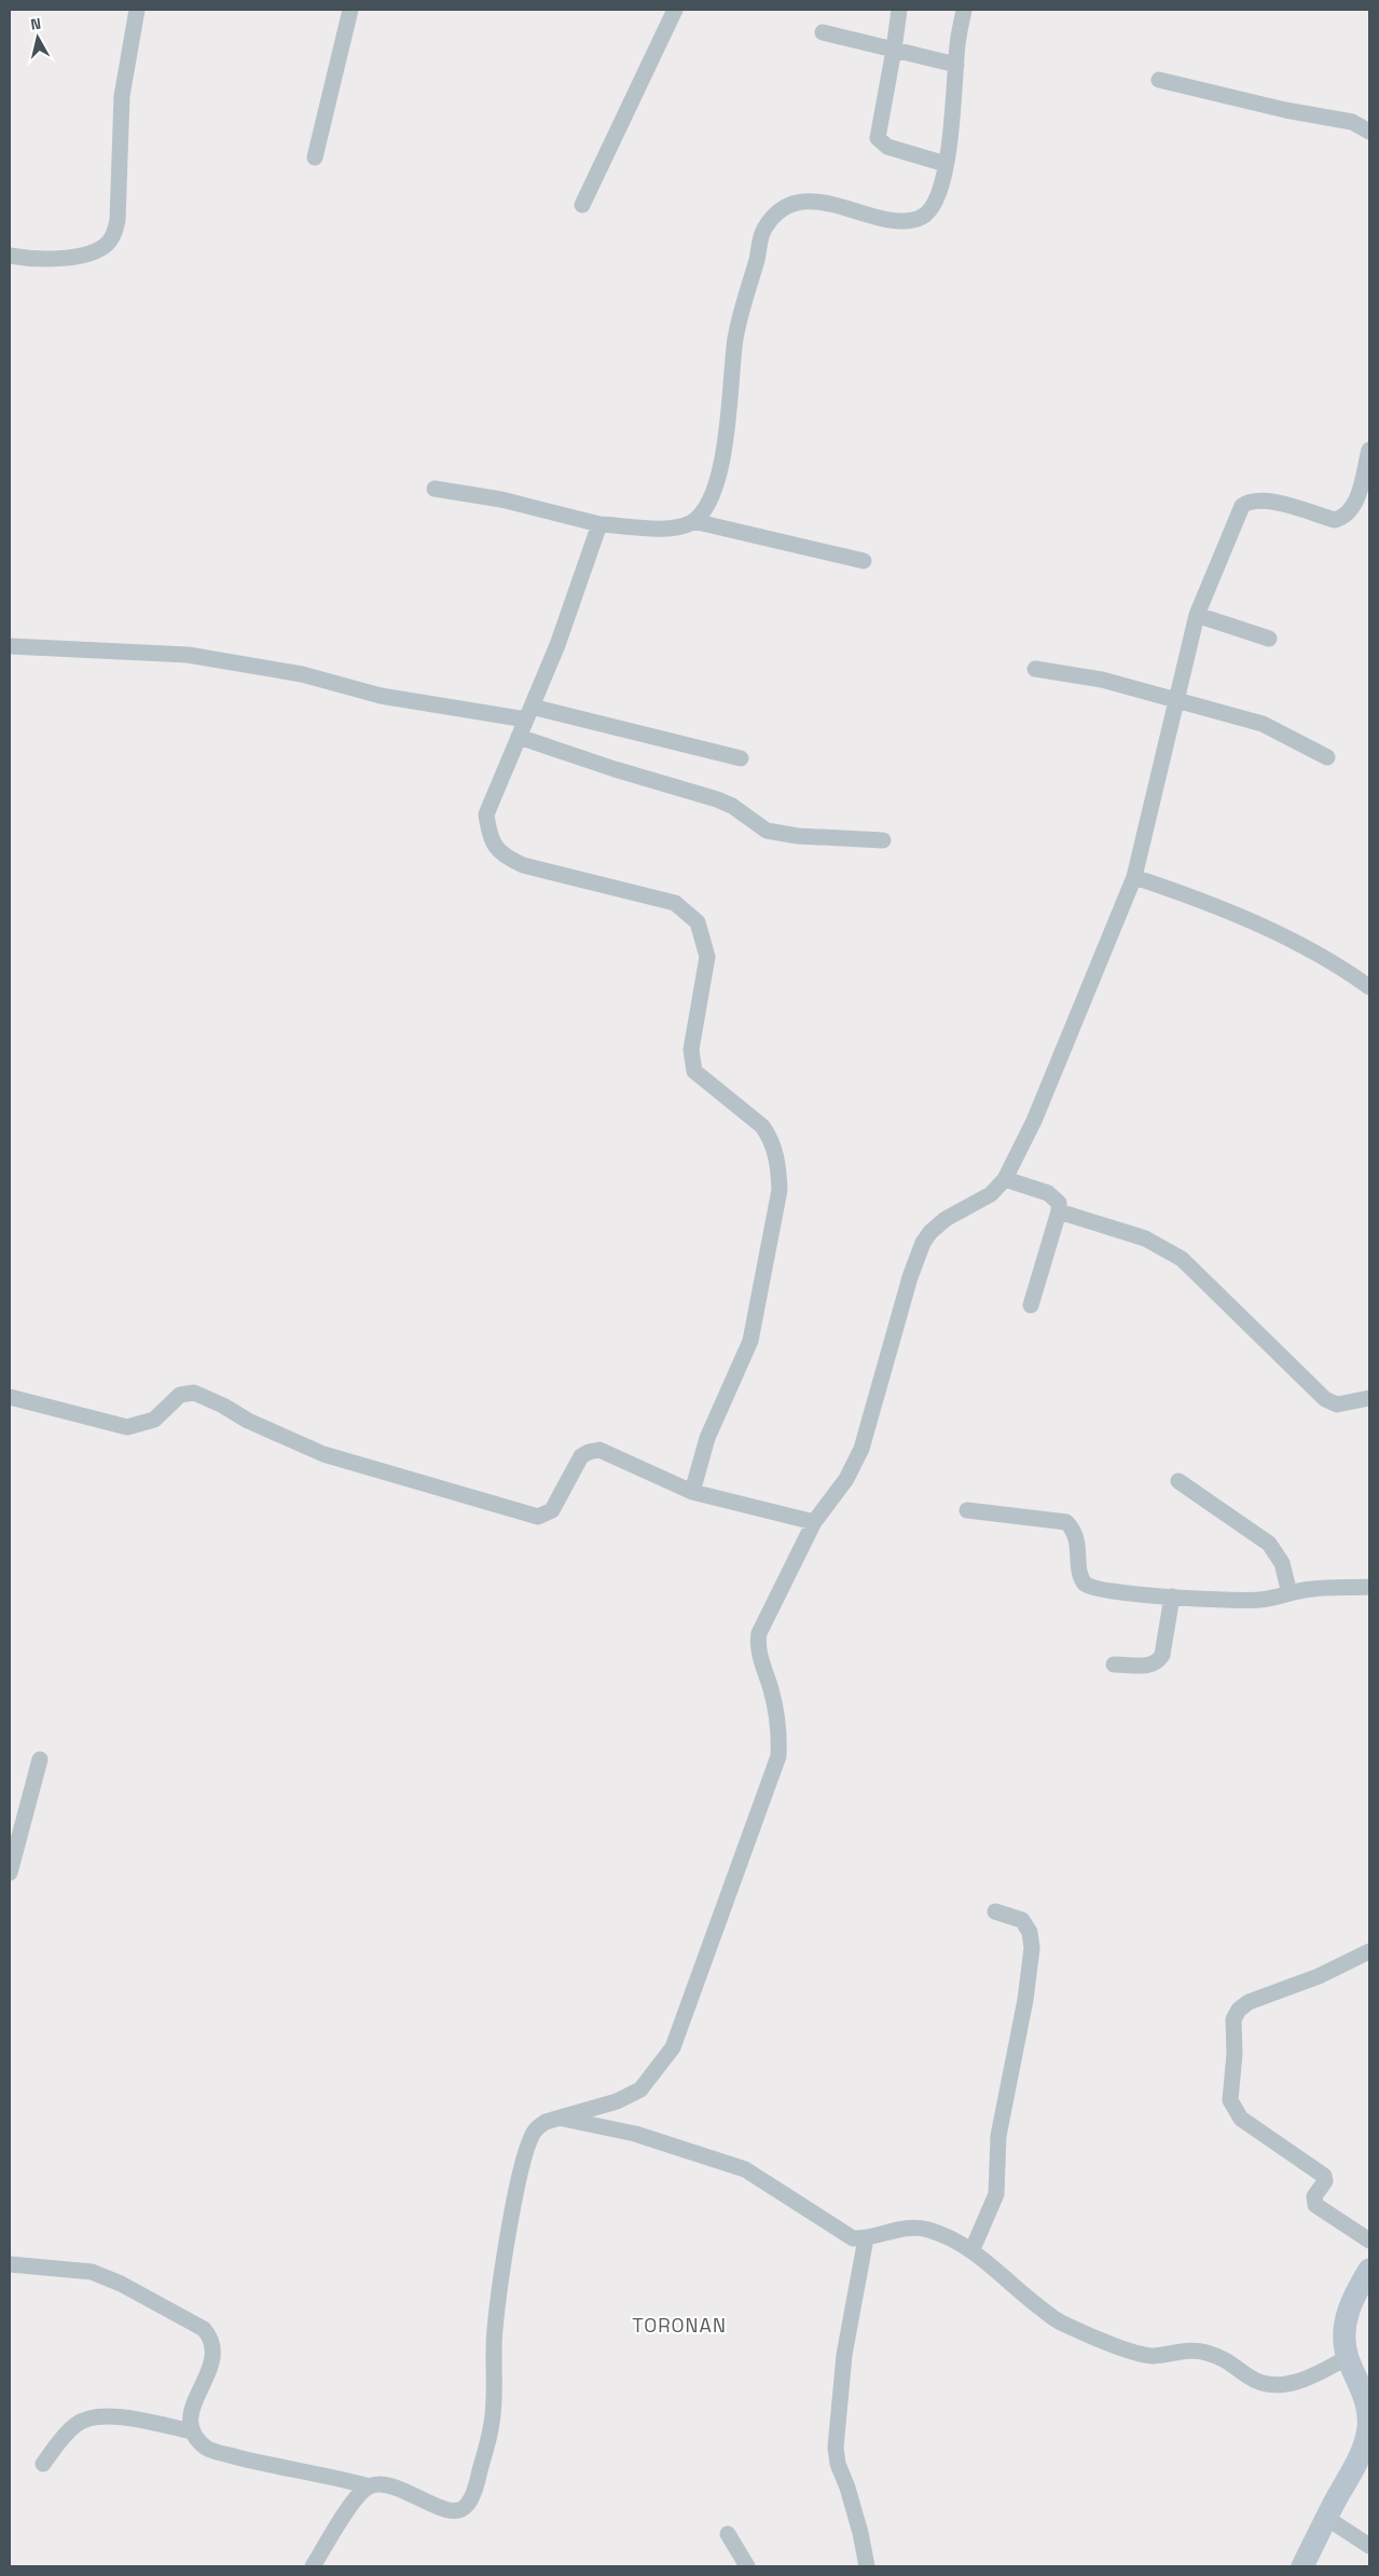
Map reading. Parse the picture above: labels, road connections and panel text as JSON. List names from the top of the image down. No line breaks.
{"districts":["TORONAN"],"north":"top"}
